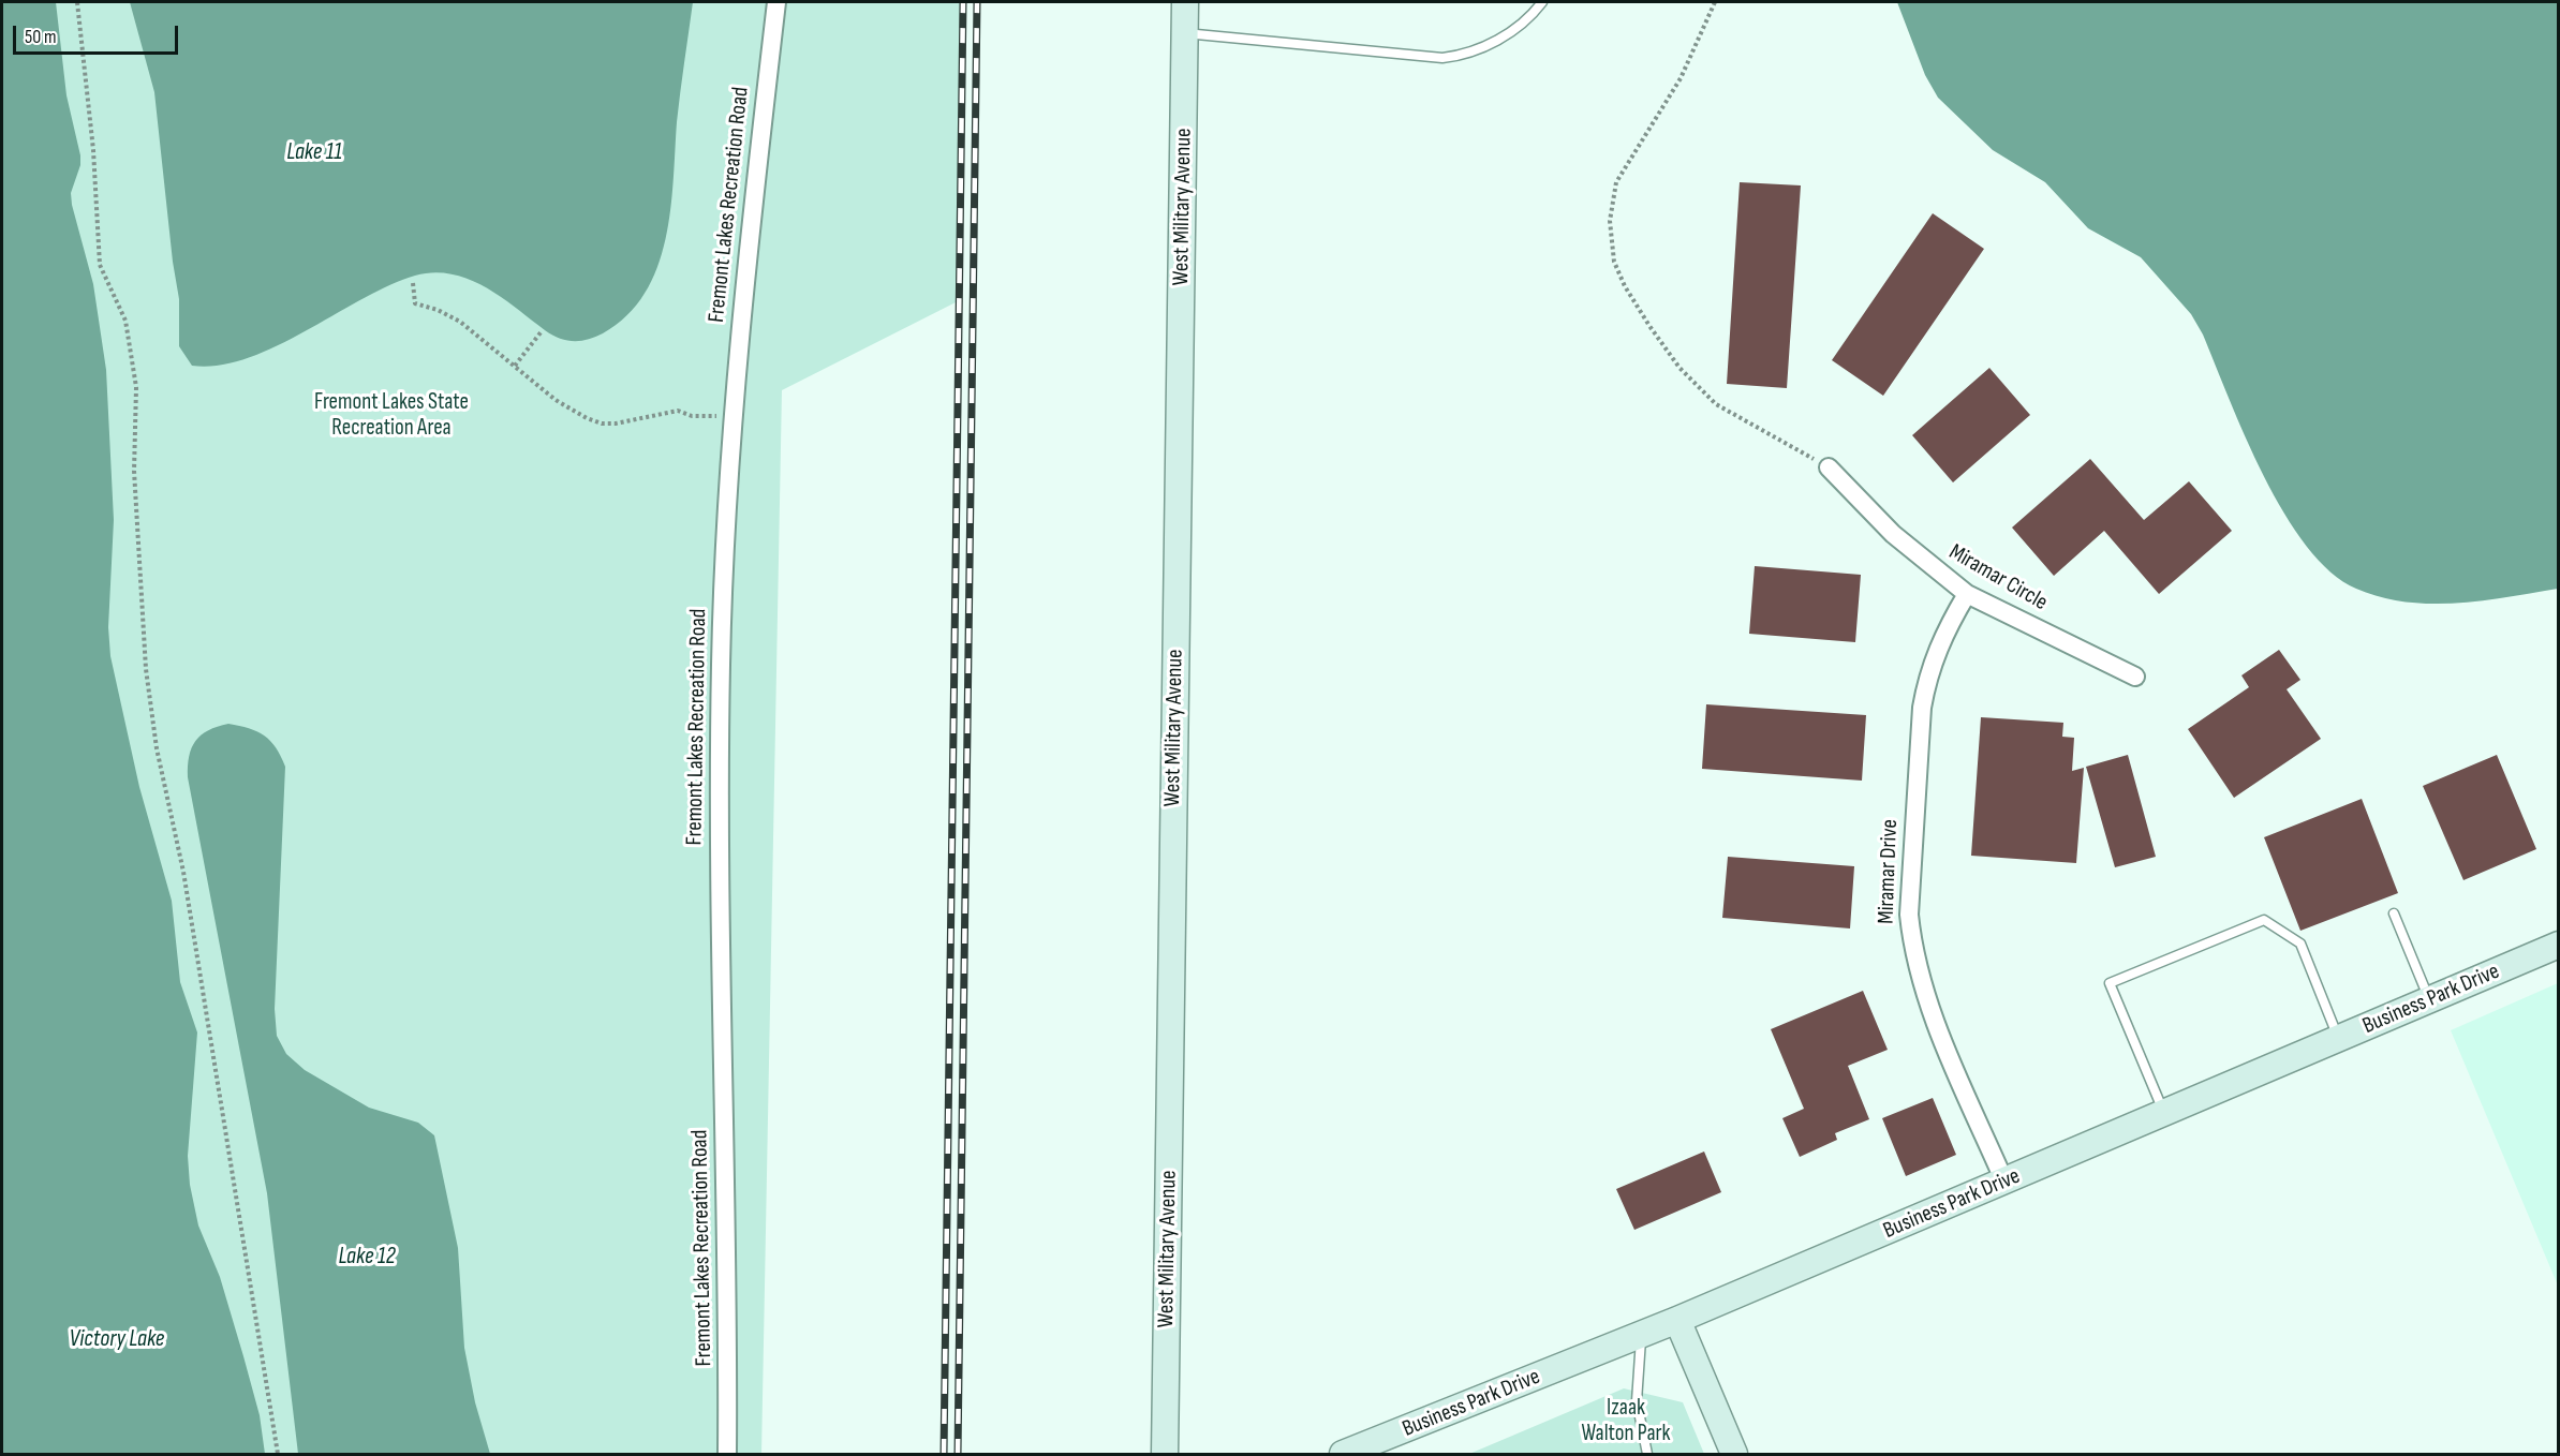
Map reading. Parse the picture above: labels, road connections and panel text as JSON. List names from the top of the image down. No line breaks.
{"streets":{"street":["Fremont Lakes Recreation Road","West Military Avenue","Miramar Circle","Miramar Drive","Business Park Drive"]},"crossings":[["Miramar Circle","Miramar Drive"],["Miramar Drive","Business Park Drive"]],"water":["Lake 11","Lake 12","Victory Lake"],"parks":["Fremont Lakes State Recreation Area","Izaak Walton Park"],"scale_bar":"50 m"}
